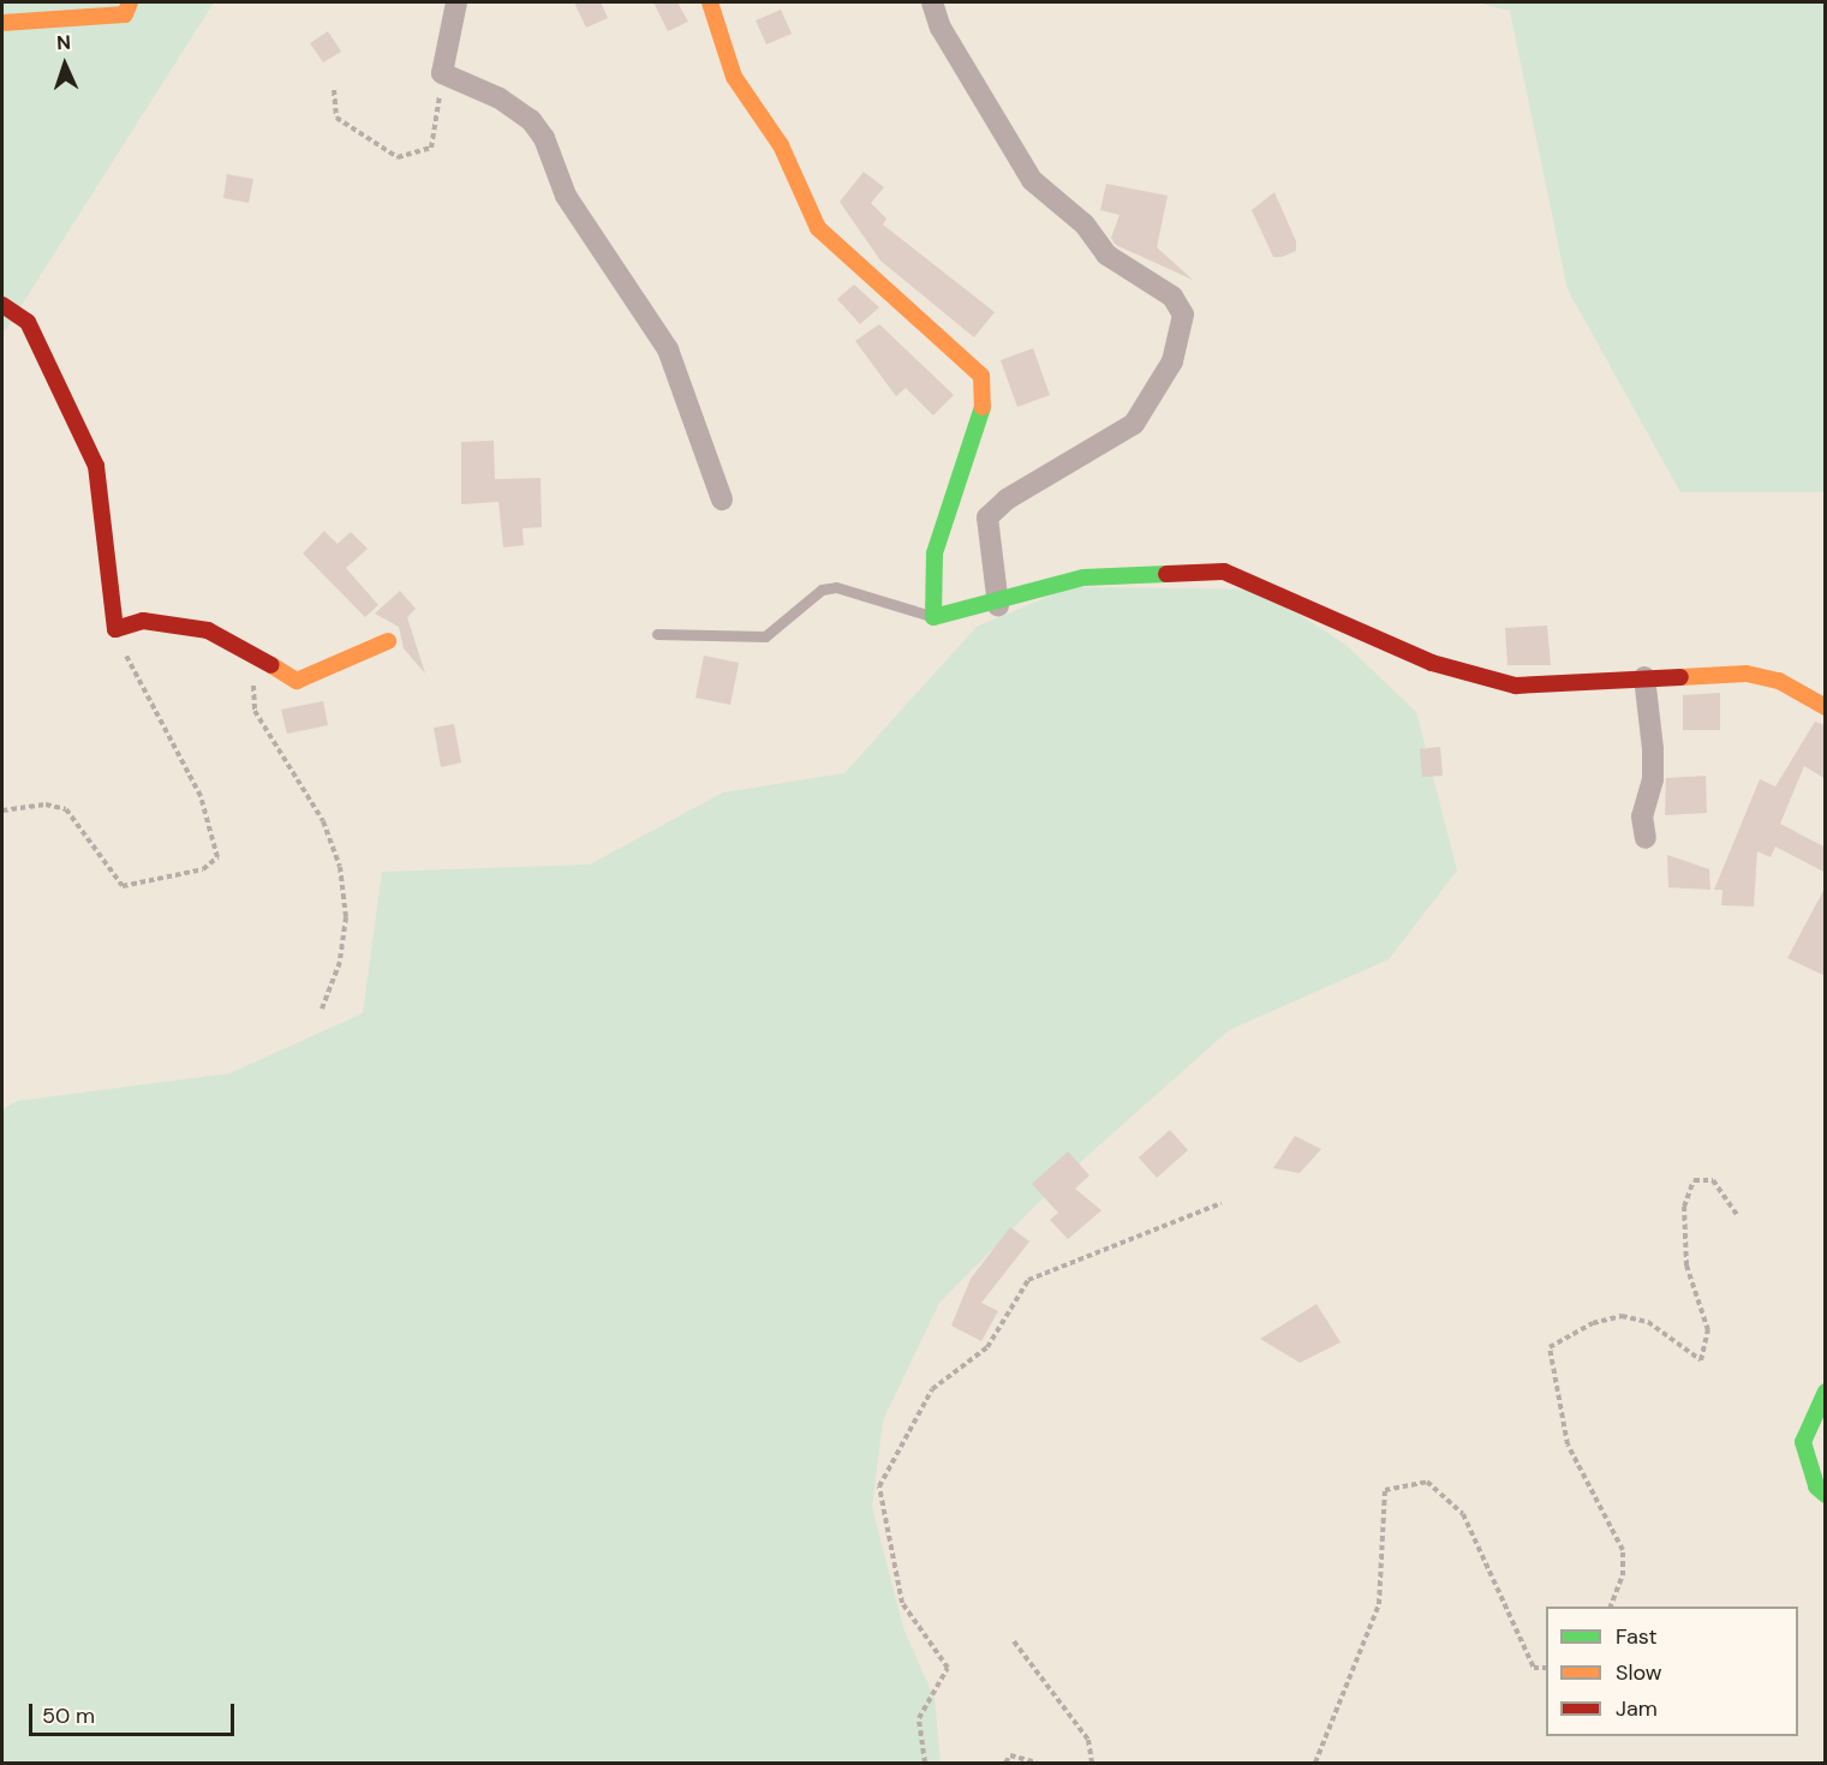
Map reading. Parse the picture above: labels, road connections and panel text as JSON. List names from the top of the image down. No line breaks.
{"legend":["Fast","Slow","Jam"],"scale_bar":"50 m","north":"top"}
